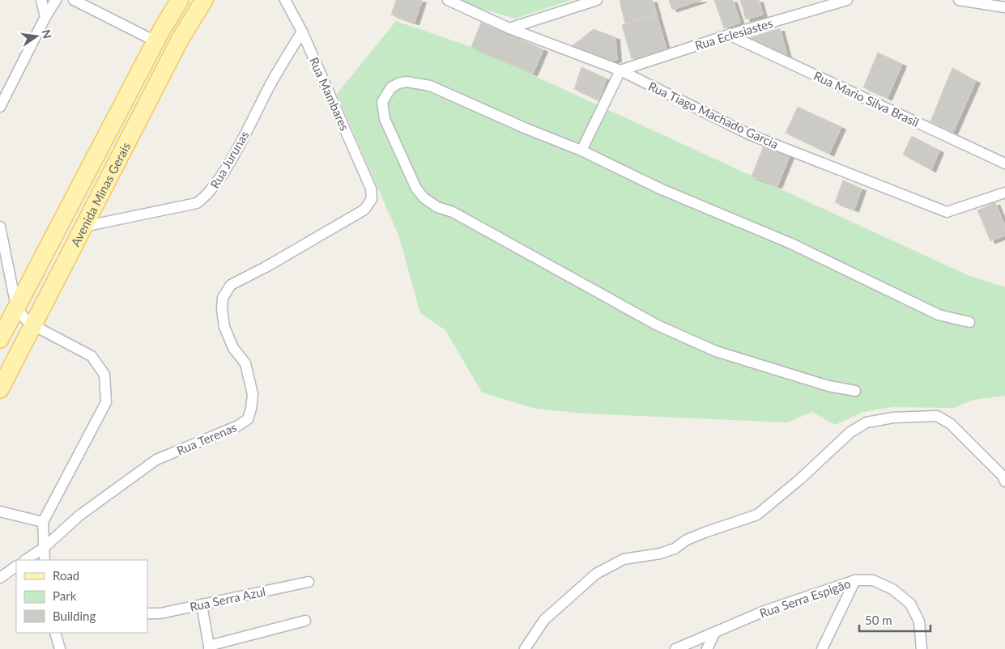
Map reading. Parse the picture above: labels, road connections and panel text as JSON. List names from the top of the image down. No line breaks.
{"streets":{"main road":["Avenida Minas Gerais"],"street":["Rua Eclesiastes","Rua Mambares","Rua Mario Silva Brasil","Rua Tiago Machado Garcia","Rua Jurunas","Rua Terenas","Rua Serra Espigão","Rua Serra Azul"]},"crossings":[["Rua Eclesiastes","Rua Mario Silva Brasil"],["Rua Eclesiastes","Rua Tiago Machado Garcia"],["Rua Mambares","Rua Jurunas"],["Rua Mambares","Rua Terenas"],["Rua Jurunas","Avenida Minas Gerais"]],"legend":["Road","Park","Building"],"scale_bar":"50 m","north":"right"}
